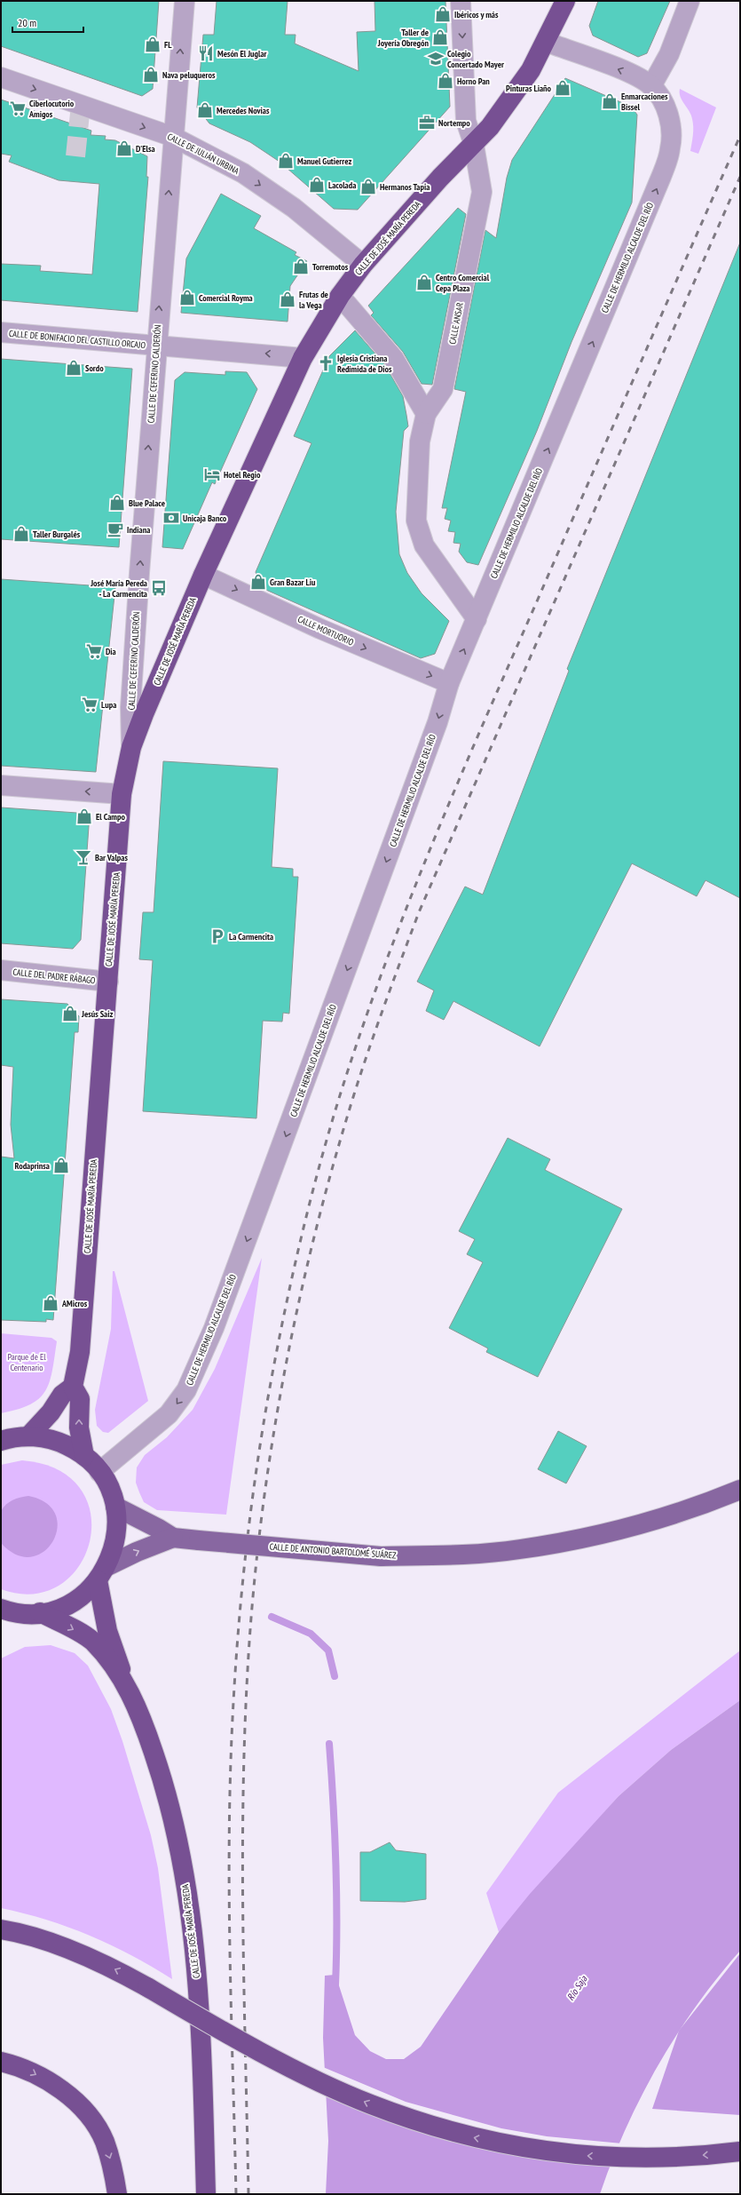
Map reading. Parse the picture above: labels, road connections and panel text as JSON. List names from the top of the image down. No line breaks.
{"streets":{"highway":["CALLE DE JOSÉ MARÍA PEREDA"],"main road":["CALLE DE ANTONIO BARTOLOMÉ SUÁREZ"],"street":["CALLE DE JULIÁN URBINA","CALLE DE HERMILIO ALCALDE DEL RÍO","CALLE ANSAR","CALLE DE BONIFACIO DEL CASTILLO ORCAJO","CALLE DE CEFERINO CALDERÓN","CALLE MORTUORIO","CALLE DEL PADRE RÁBAGO"]},"crossings":[["CALLE DE JULIÁN URBINA","CALLE DE JOSÉ MARÍA PEREDA"],["CALLE DE JULIÁN URBINA","CALLE DE CEFERINO CALDERÓN"],["CALLE DE JOSÉ MARÍA PEREDA","CALLE DE HERMILIO ALCALDE DEL RÍO"],["CALLE DE JOSÉ MARÍA PEREDA","CALLE ANSAR"],["CALLE DE JOSÉ MARÍA PEREDA","CALLE DE BONIFACIO DEL CASTILLO ORCAJO"],["CALLE DE JOSÉ MARÍA PEREDA","CALLE DE CEFERINO CALDERÓN"],["CALLE DE JOSÉ MARÍA PEREDA","CALLE MORTUORIO"],["CALLE DE JOSÉ MARÍA PEREDA","CALLE DEL PADRE RÁBAGO"],["CALLE DE JOSÉ MARÍA PEREDA","CALLE DE ANTONIO BARTOLOMÉ SUÁREZ"],["CALLE DE HERMILIO ALCALDE DEL RÍO","CALLE ANSAR"],["CALLE DE HERMILIO ALCALDE DEL RÍO","CALLE MORTUORIO"],["CALLE DE BONIFACIO DEL CASTILLO ORCAJO","CALLE DE CEFERINO CALDERÓN"]],"one_way":["CALLE DE JULIÁN URBINA","CALLE DE BONIFACIO DEL CASTILLO ORCAJO","CALLE DE CEFERINO CALDERÓN","CALLE MORTUORIO"],"water":["Río Saja"],"parks":["Parque de El Centenario"],"places":{"shop":["Ibéricos y más","Taller de Joyería Obregón","FL","Nava peluqueros","Horno Pan","Pinturas Liaño","Enmarcaciones Bissel","Mercedes Novias","D'Elsa","Manuel Gutierrez","Lacolada","Hermanos Tapia","Torremotos","Centro Comercial Cepa Plaza","Comercial Royma","Frutas de la Vega","Sordo","Blue Palace","Taller Burgalés","Gran Bazar Liu","El Campo","Jesús Saiz","Rodaprinsa","AMicros"],"restaurant":["Mesón El Juglar"],"school or university":["Colegio Concertado Mayer"],"supermarket":["Ciberlocutorio Amigos","Dia","Lupa"],"office":["Nortempo"],"church":["Iglesia Cristiana Redimida de Dios"],"hotel":["Hotel Regio"],"bank":["Unicaja Banco"],"cafe":["Indiana"],"bus stop":["José María Pereda - La Carmencita"],"bar":["Bar Valpas"],"parking":["La Carmencita"]},"scale_bar":"20 m"}
